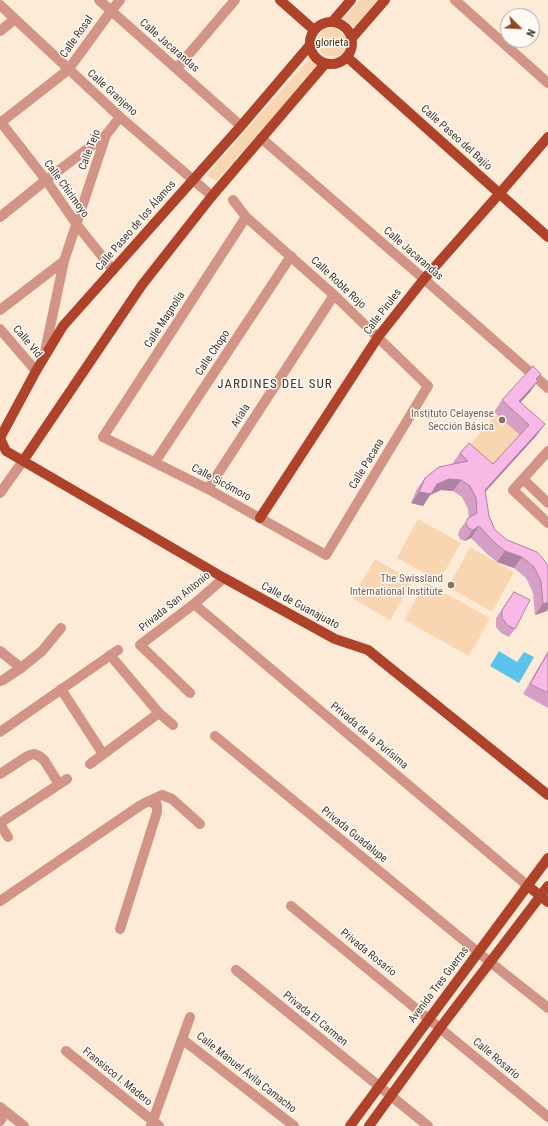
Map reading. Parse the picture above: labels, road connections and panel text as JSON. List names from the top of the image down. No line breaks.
{"streets":{"main road":["Calle Paseo del Bajío","Calle Paseo de los Álamos","Calle Pirules","Calle de Guanajuato","Avenida Tres Guerras"],"street":["Calle Rosal","Calle Jacarandas","Calle Granjeno","Calle Tejo","Calle Chirimoyo","Calle Roble Rojo","Calle Magnolia","Calle Vid","Calle Chopo","Ariala","Calle Pacana","Calle Sicómoro","Privada San Antonio","Privada de la Purísima","Privada Guadalupe","Privada Rosario","Privada El Carmen","Calle Rosario","Calle Manuel Ávila Camacho","Fransisco I. Madero"]},"crossings":[["Calle Rosal","Calle Jacarandas"],["Calle Rosal","Calle Granjeno"],["Calle Rosal","Calle Chirimoyo"],["Calle Jacarandas","Calle Paseo de los Álamos"],["Calle Jacarandas","Calle Pirules"],["Calle Granjeno","Calle Tejo"],["Calle Granjeno","Calle Paseo de los Álamos"],["Calle Paseo del Bajío","Calle Paseo de los Álamos"],["Calle Paseo del Bajío","Calle Pirules"],["Calle Tejo","Calle Chirimoyo"],["Calle Tejo","Calle Paseo de los Álamos"],["Calle Chirimoyo","Calle Paseo de los Álamos"],["Calle Paseo de los Álamos","Calle Vid"],["Calle Paseo de los Álamos","Calle de Guanajuato"],["Calle Roble Rojo","Calle Pirules"],["Calle Roble Rojo","Calle Magnolia"],["Calle Roble Rojo","Calle Chopo"],["Calle Roble Rojo","Ariala"],["Calle Roble Rojo","Calle Pacana"],["Calle Pirules","Calle Sicómoro"],["Calle Magnolia","Calle Sicómoro"],["Calle Chopo","Calle Sicómoro"],["Ariala","Calle Sicómoro"],["Calle Pacana","Calle Sicómoro"],["Privada San Antonio","Calle de Guanajuato"],["Privada San Antonio","Privada de la Purísima"],["Privada de la Purísima","Avenida Tres Guerras"],["Privada Guadalupe","Avenida Tres Guerras"],["Privada Rosario","Avenida Tres Guerras"],["Privada Rosario","Calle Rosario"],["Avenida Tres Guerras","Privada El Carmen"],["Avenida Tres Guerras","Calle Rosario"]],"districts":["JARDINES DEL SUR"],"parks":["glorieta"],"places":["Instituto Celayense Sección Básica","The Swissland International Institute"],"north":"bottom right"}
